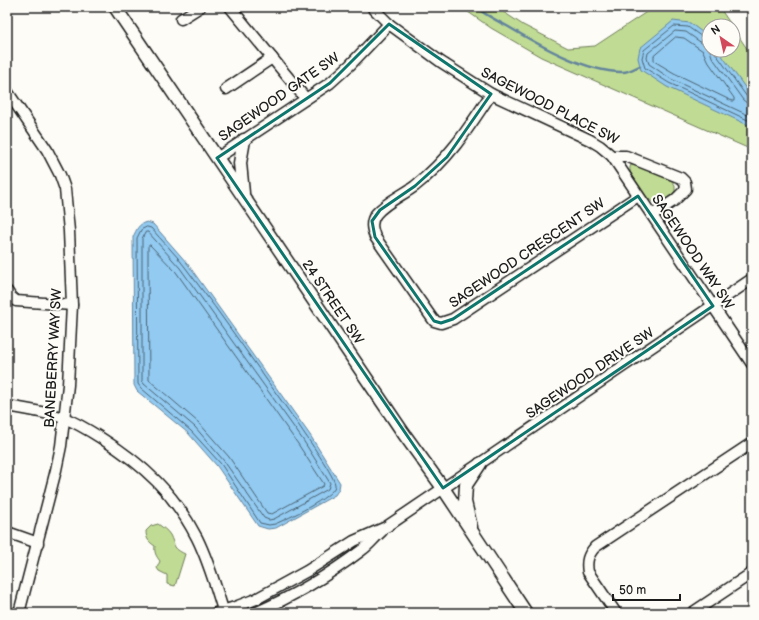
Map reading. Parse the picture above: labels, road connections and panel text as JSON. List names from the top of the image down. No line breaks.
{"streets":{"street":["SAGEWOOD GATE SW","SAGEWOOD PLACE SW","SAGEWOOD WAY SW","SAGEWOOD CRESCENT SW","24 STREET SW","BANEBERRY WAY SW","SAGEWOOD DRIVE SW"]},"crossings":[["SAGEWOOD GATE SW","SAGEWOOD PLACE SW"],["SAGEWOOD GATE SW","24 STREET SW"],["SAGEWOOD PLACE SW","SAGEWOOD WAY SW"],["SAGEWOOD PLACE SW","SAGEWOOD CRESCENT SW"],["SAGEWOOD WAY SW","SAGEWOOD CRESCENT SW"],["SAGEWOOD WAY SW","SAGEWOOD DRIVE SW"],["24 STREET SW","SAGEWOOD DRIVE SW"]],"scale_bar":"50 m","north":"top left"}
